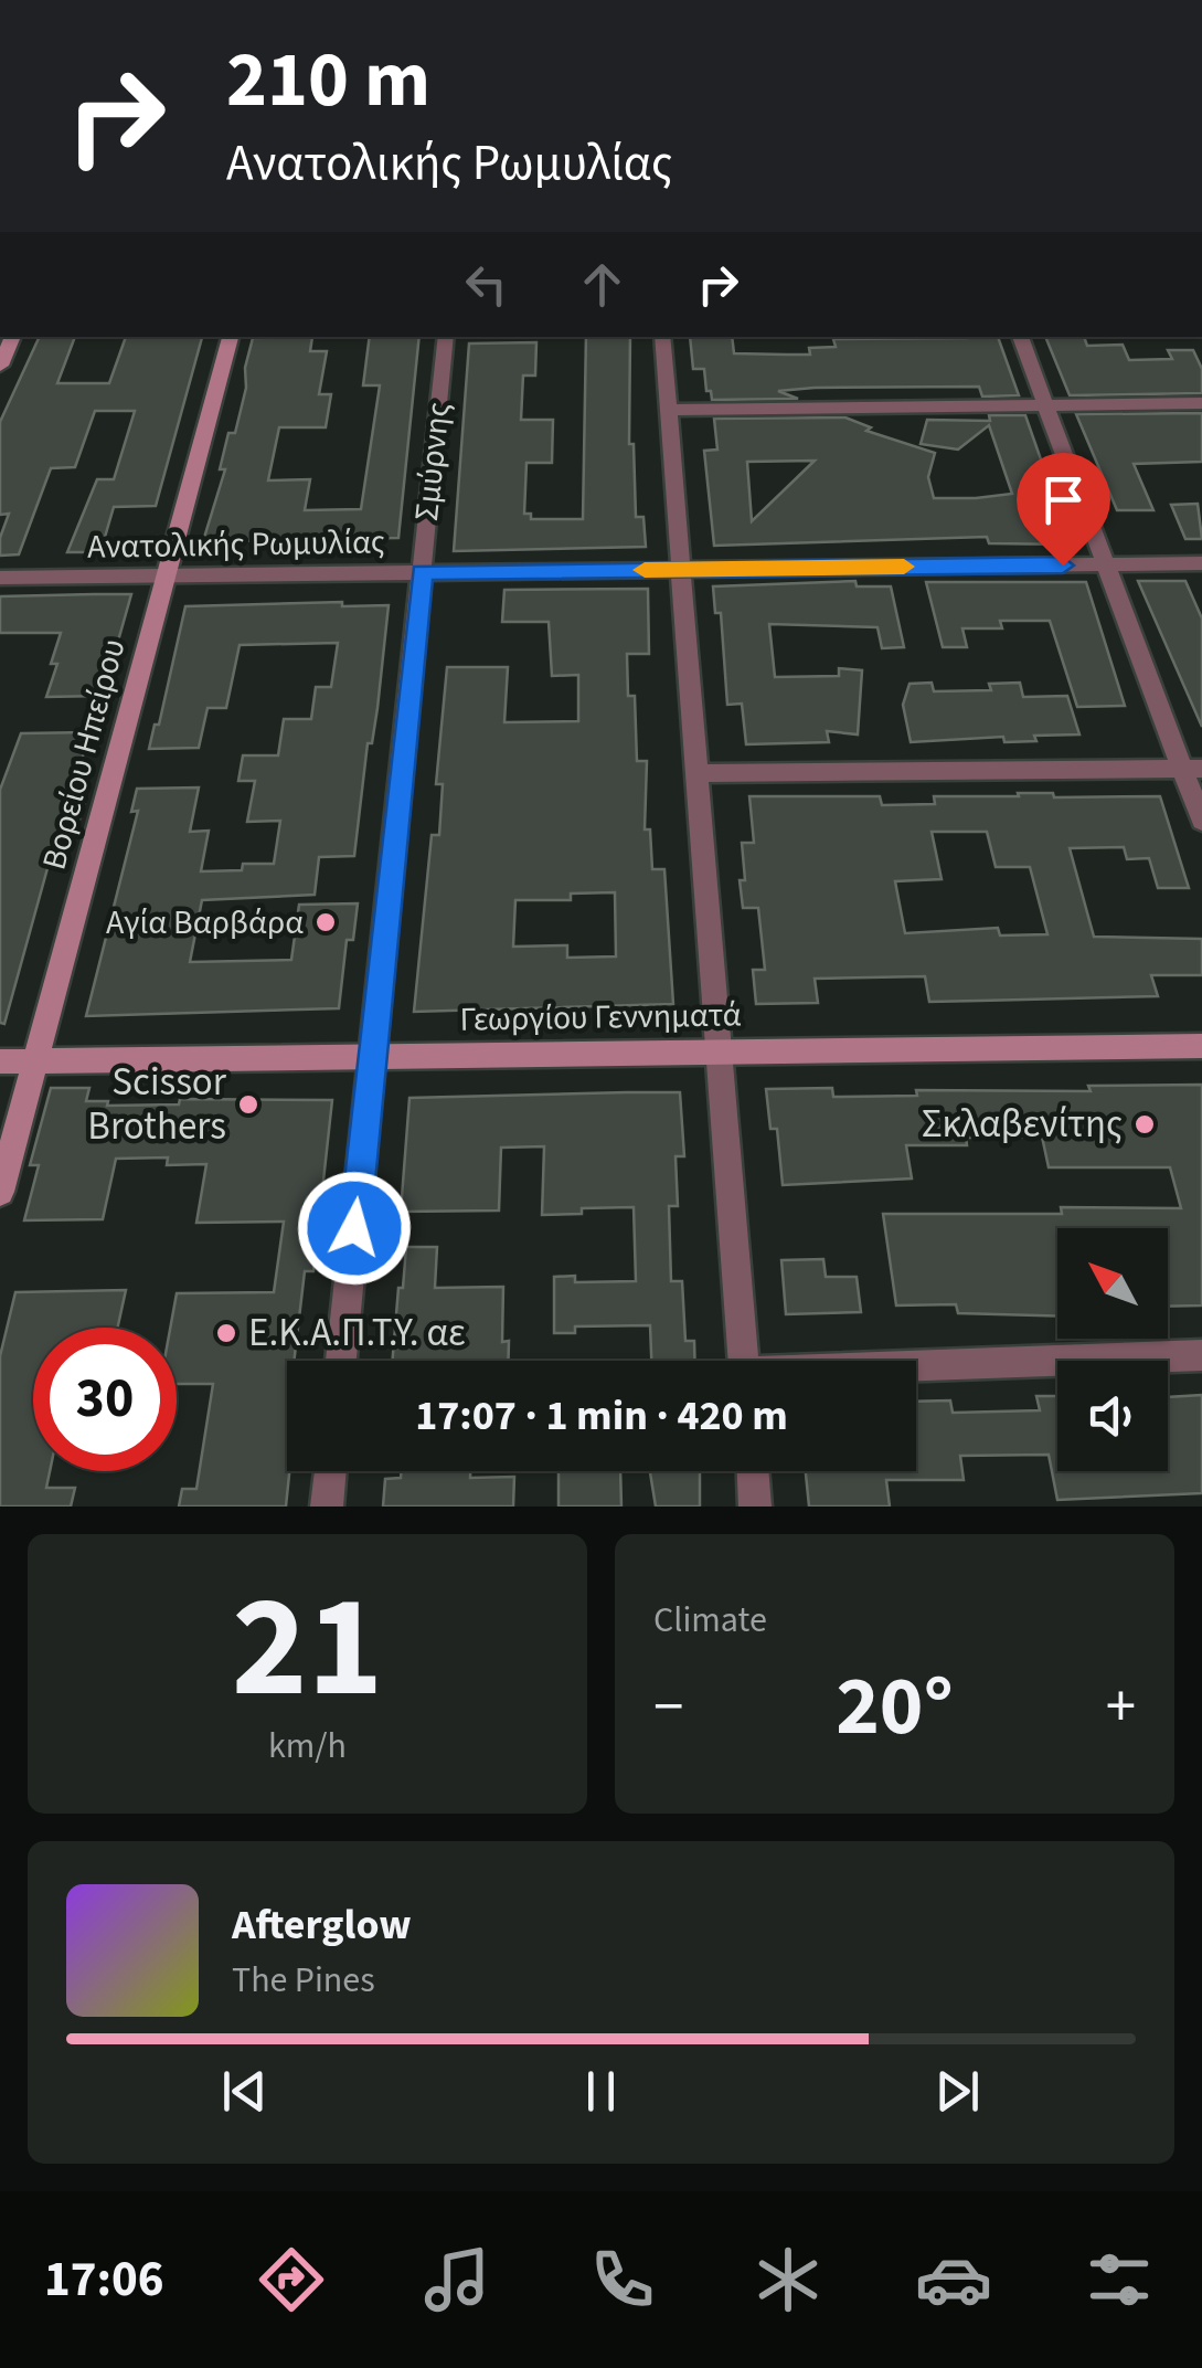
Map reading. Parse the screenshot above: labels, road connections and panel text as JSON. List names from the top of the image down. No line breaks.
{"streets":{"street":["Σμύρνης","Ανατολικής Ρωμυλίας","Βορείου Ηπείρου","Γεωργίου Γεννηματά"]},"crossings":[["Σμύρνης","Ανατολικής Ρωμυλίας"],["Σμύρνης","Γεωργίου Γεννηματά"],["Ανατολικής Ρωμυλίας","Βορείου Ηπείρου"],["Βορείου Ηπείρου","Γεωργίου Γεννηματά"]],"places":["Αγία Βαρβάρα","Scissor Brothers","Σκλαβενίτης","Ε.Κ.Α.Π.Τ.Υ. αε"],"north":"top left","page":{"turn":["210 m","Ανατολικής Ρωμυλίας"],"limit":"30","trip":"17:07 · 1 min · 420 m","tile":[["21","km/h"],"Climate"],"heat":["−","20°","+"],"song":["Afterglow","The Pines"],"tabs":"17:06"}}
